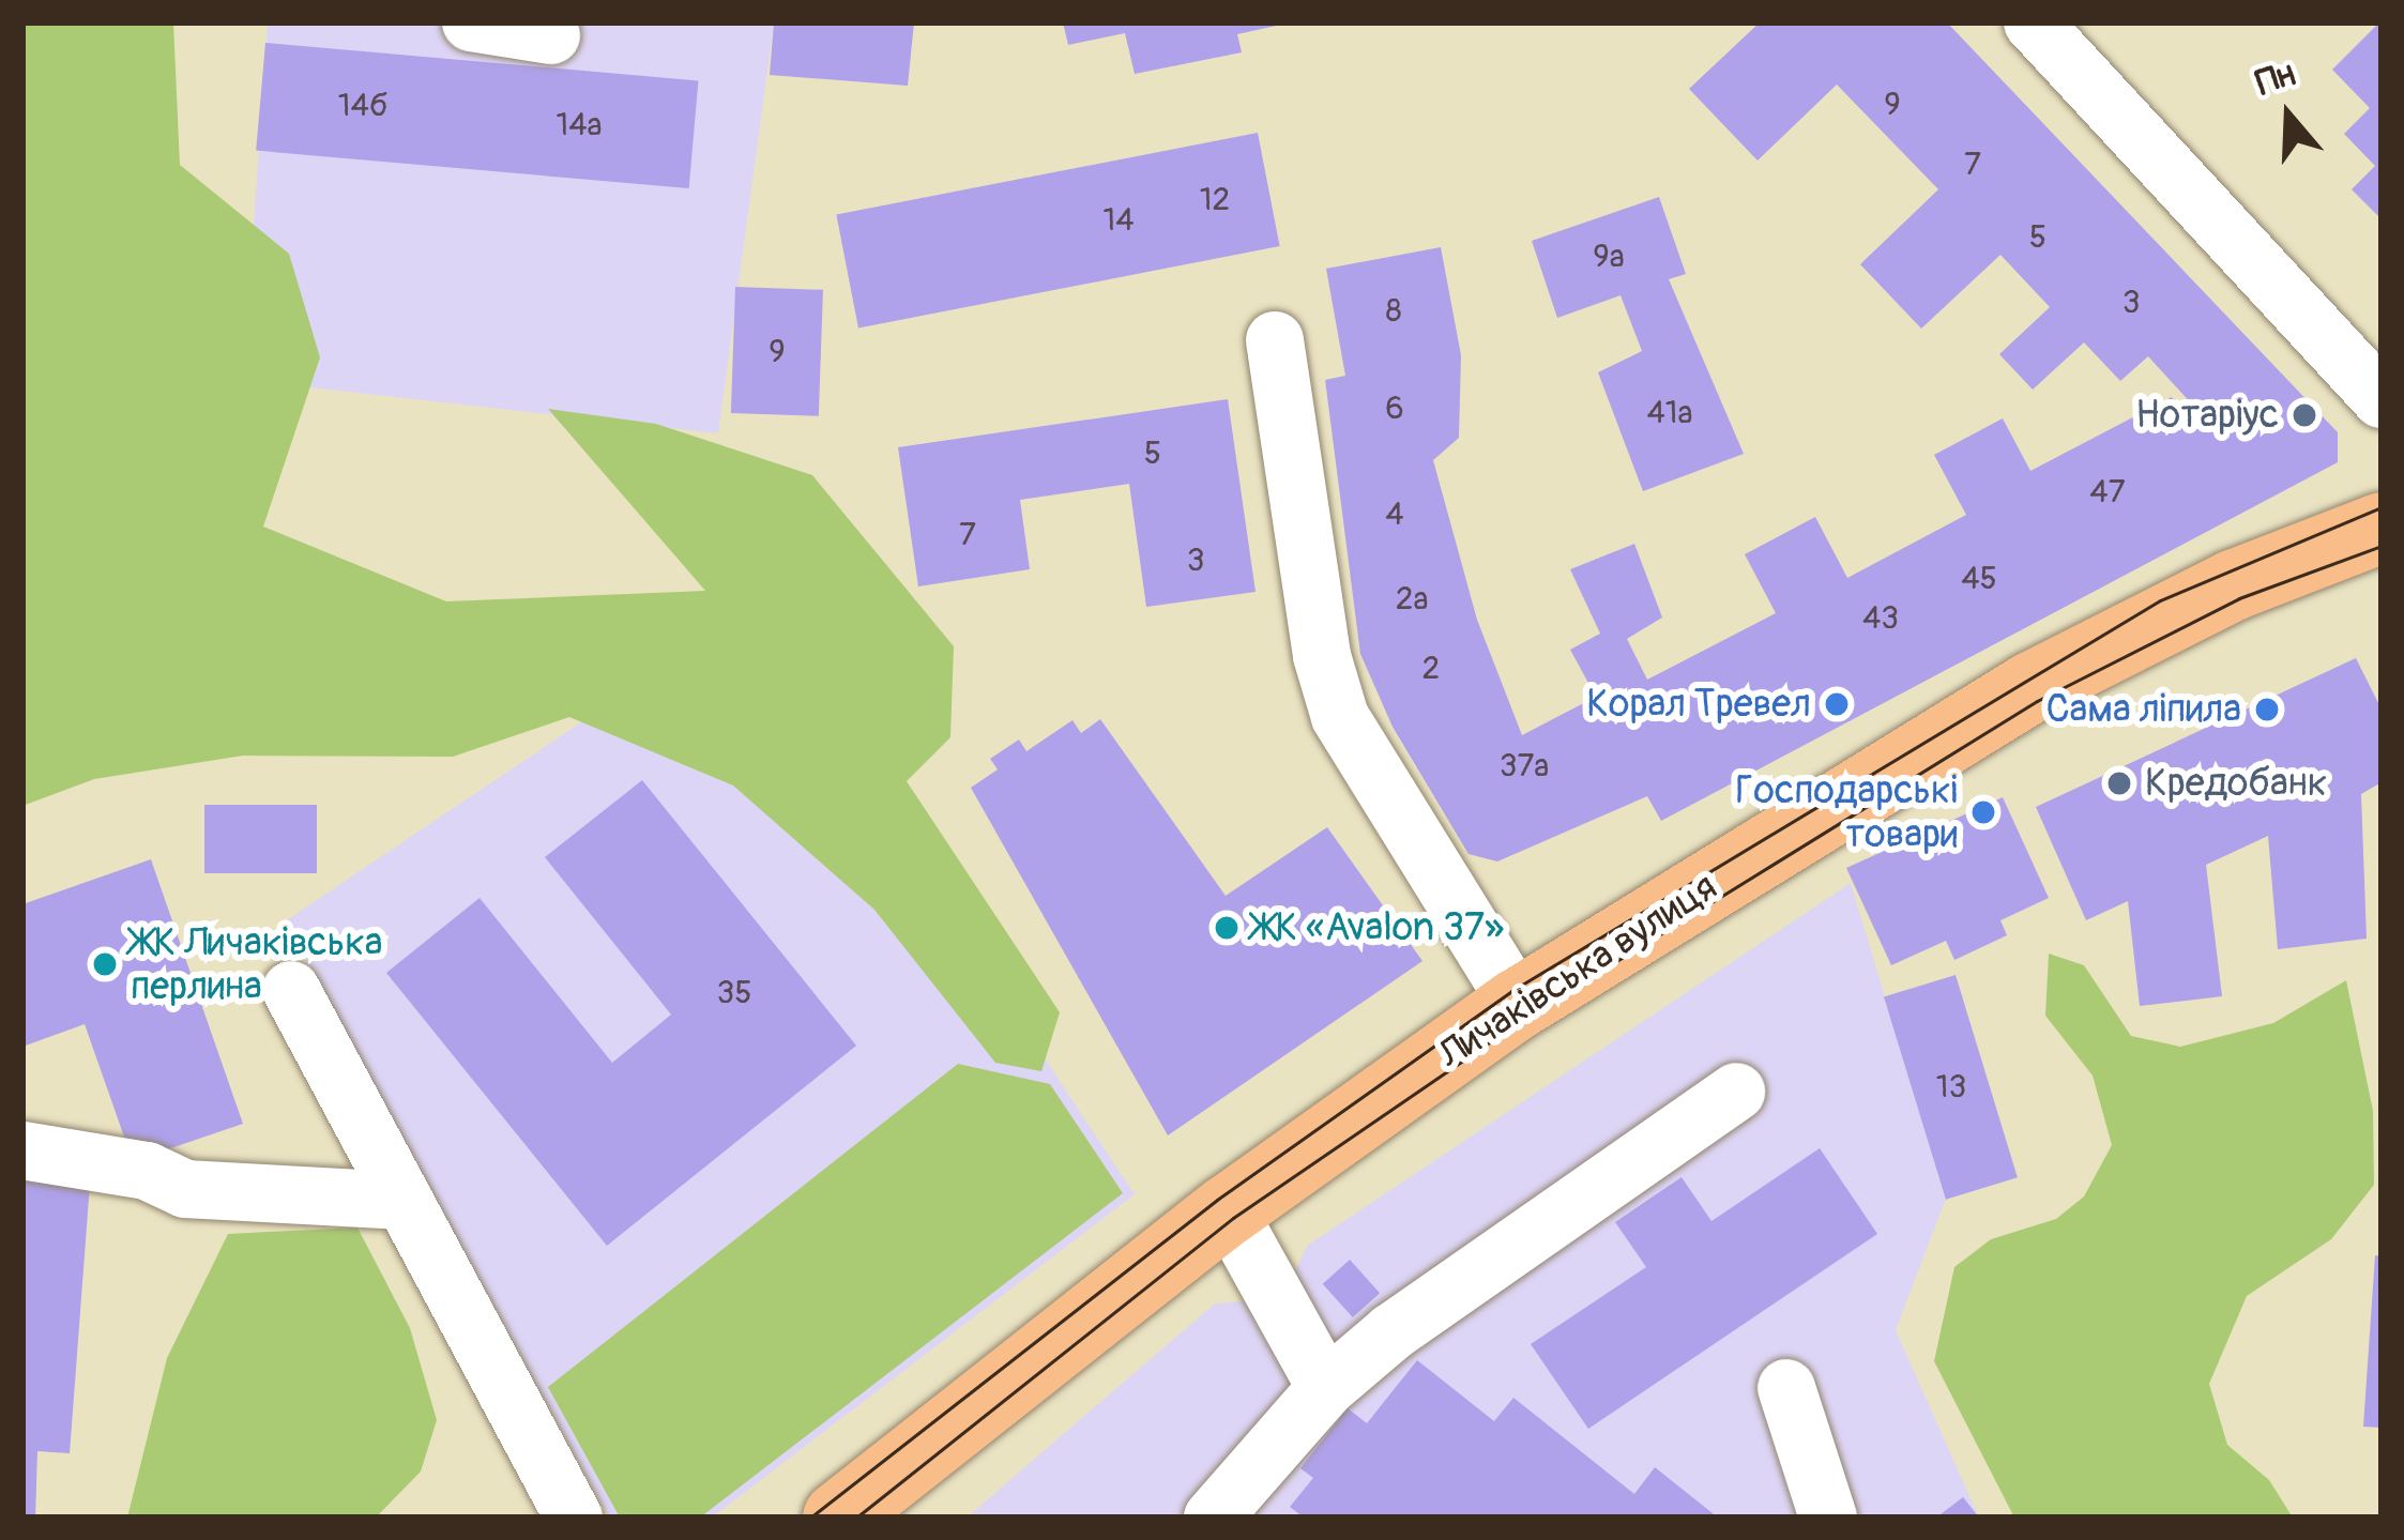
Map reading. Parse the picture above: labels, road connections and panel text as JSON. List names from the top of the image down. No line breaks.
{"streets":{"main road":["Личаківська вулиця"]},"places":["Нотаріус","Корал Тревел","Сама ліпила","Кредобанк","Господарські товари","ЖК «Avalon 37»","ЖК Личаківська перлина"],"house_numbers":["9","14б","14а","7","12","14","5","9а","3","8","9","6","41а","5","47","4","7","3","45","2а","43","2","37а","35","13"],"north":"top"}
